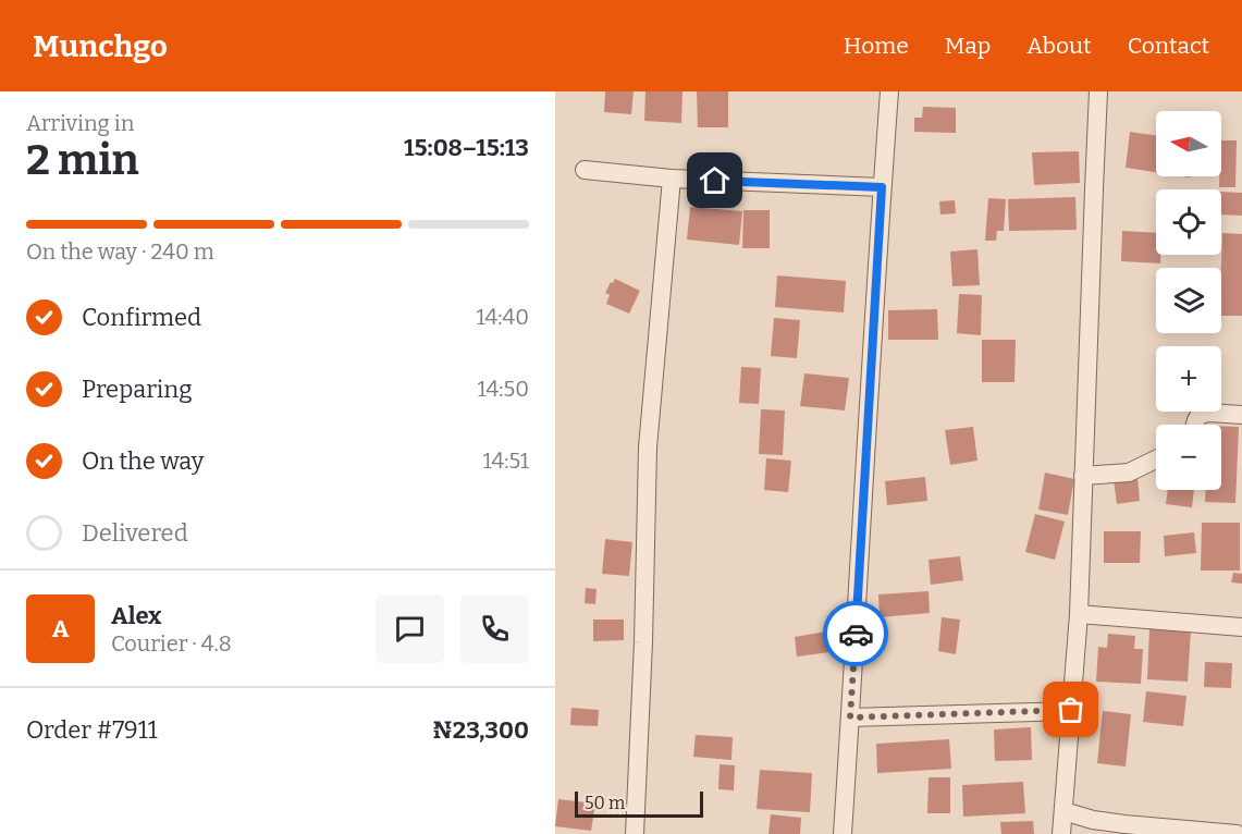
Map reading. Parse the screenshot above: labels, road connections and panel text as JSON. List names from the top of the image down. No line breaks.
{"scale_bar":"50 m","north":"left","page":{"header":"Munchgo","nav":["Home","Map","About","Contact"],"heading":["2 min","Arriving in","15:08–15:13"],"panel":["Alex","Courier · 4.8","Order #7911","₦23,300"],"map_buttons":["+","−"],"bar":"On the way · 240 m","list":[["Confirmed","14:40"],["Preparing","14:50"],["On the way","14:51"],"Delivered"],"round":"A","scale":"50 m"}}
